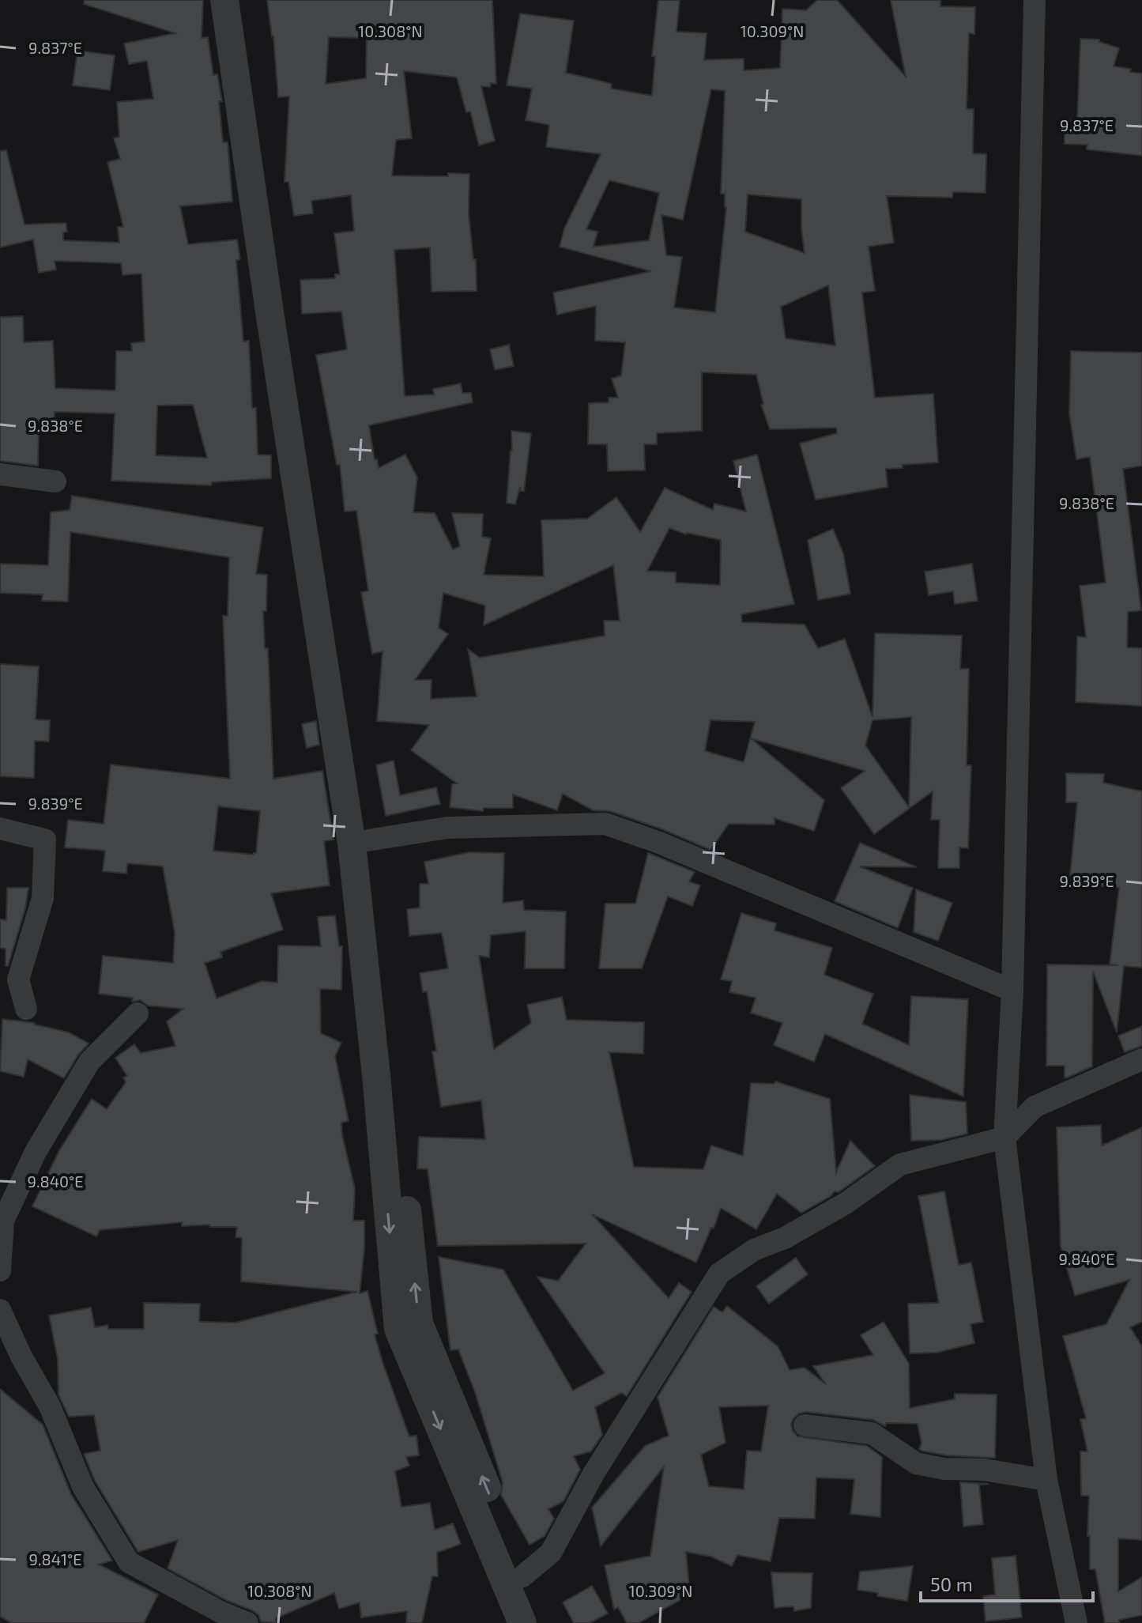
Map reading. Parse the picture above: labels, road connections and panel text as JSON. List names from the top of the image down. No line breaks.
{"scale_bar":"50 m","coordinates":["10.308°N","10.309°N","9.837°E","9.838°E","9.839°E","9.840°E","9.841°E"]}
